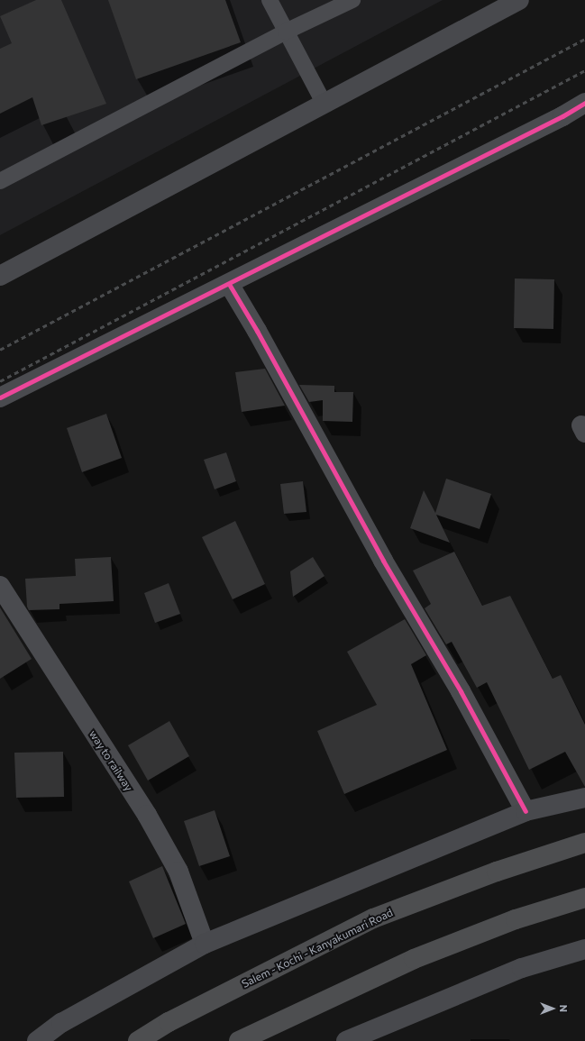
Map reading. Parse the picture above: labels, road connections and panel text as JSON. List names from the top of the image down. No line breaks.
{"streets":{"highway":["Salem - Kochi - Kanyakumari Road"],"street":["way to railway"]},"north":"right"}
